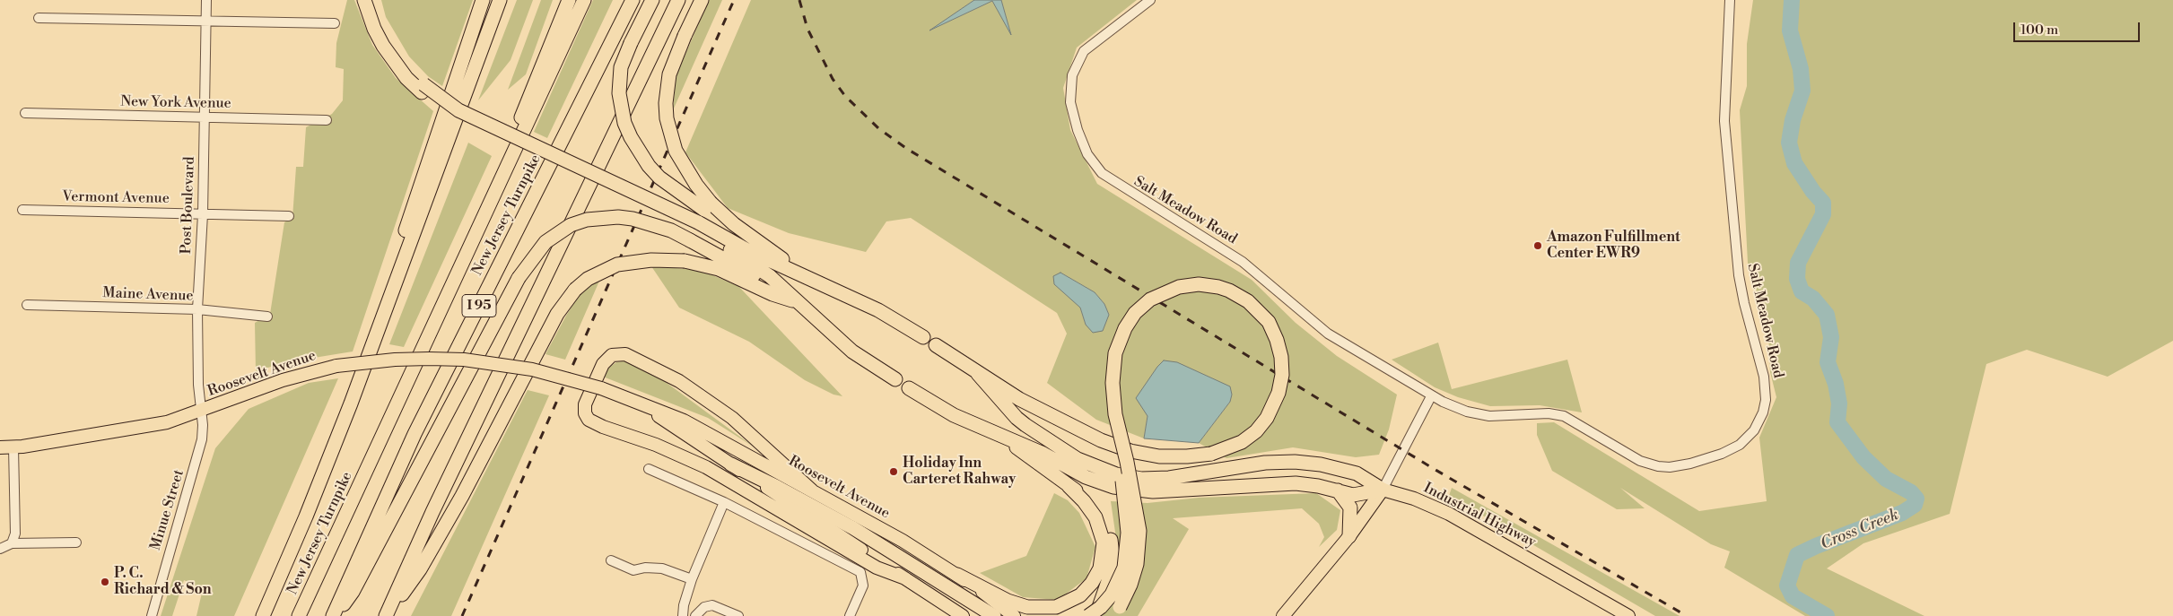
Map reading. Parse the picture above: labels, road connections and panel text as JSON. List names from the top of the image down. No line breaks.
{"streets":{"highway":["New Jersey Turnpike","I 95"],"main road":["Roosevelt Avenue","Industrial Highway"],"street":["New York Avenue","Vermont Avenue","Post Boulevard","Salt Meadow Road","Maine Avenue","Minue Street"]},"crossings":[["New York Avenue","Post Boulevard"],["Vermont Avenue","Post Boulevard"],["Post Boulevard","Maine Avenue"],["Post Boulevard","Roosevelt Avenue"],["Post Boulevard","Minue Street"],["Roosevelt Avenue","Minue Street"]],"water":["Cross Creek"],"places":["Amazon Fulfillment Center EWR9","Holiday Inn Carteret Rahway","P. C. Richard & Son"],"scale_bar":"100 m"}
